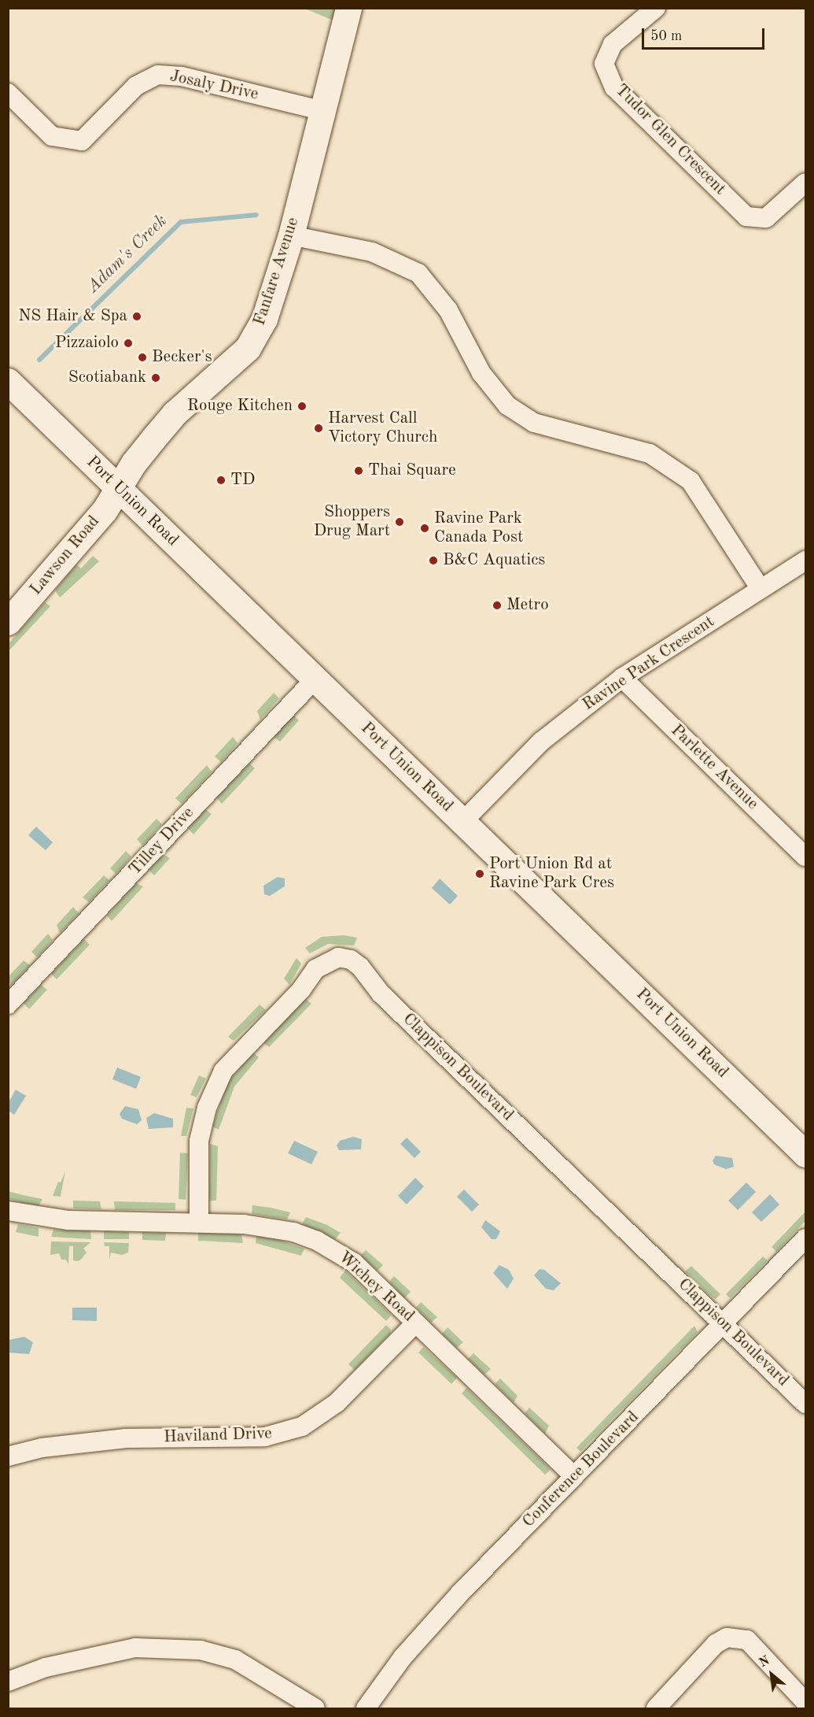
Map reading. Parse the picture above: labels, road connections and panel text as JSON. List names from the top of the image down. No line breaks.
{"streets":{"main road":["Fanfare Avenue","Port Union Road","Lawson Road"],"street":["Josaly Drive","Tudor Glen Crescent","Ravine Park Crescent","Parlette Avenue","Tilley Drive","Clappison Boulevard","Wichey Road","Haviland Drive","Conference Boulevard"]},"crossings":[["Josaly Drive","Fanfare Avenue"],["Fanfare Avenue","Port Union Road"],["Fanfare Avenue","Lawson Road"],["Port Union Road","Lawson Road"],["Port Union Road","Ravine Park Crescent"],["Port Union Road","Tilley Drive"],["Ravine Park Crescent","Parlette Avenue"],["Clappison Boulevard","Wichey Road"],["Clappison Boulevard","Conference Boulevard"],["Wichey Road","Haviland Drive"],["Wichey Road","Conference Boulevard"]],"water":["Adam's Creek"],"places":["NS Hair & Spa","Pizzaiolo","Becker's","Scotiabank","Rouge Kitchen","Harvest Call Victory Church","Thai Square","TD","Shoppers Drug Mart","Ravine Park Canada Post","B&C Aquatics","Metro","Port Union Rd at Ravine Park Cres"],"scale_bar":"50 m","north":"top left"}
